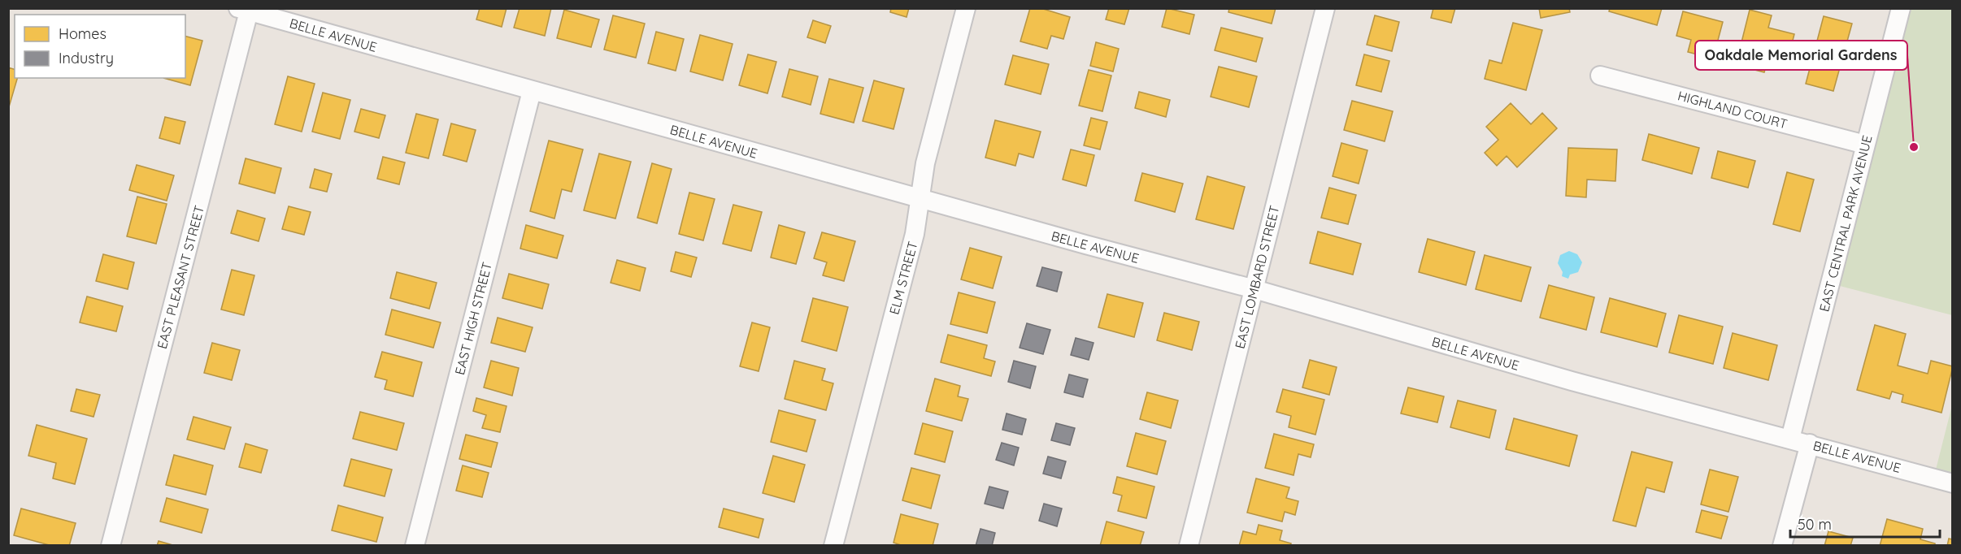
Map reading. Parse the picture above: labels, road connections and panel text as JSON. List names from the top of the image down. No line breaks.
{"streets":{"street":["BELLE AVENUE","HIGHLAND COURT","EAST CENTRAL PARK AVENUE","EAST PLEASANT STREET","EAST LOMBARD STREET","ELM STREET","EAST HIGH STREET"]},"crossings":[["BELLE AVENUE","EAST CENTRAL PARK AVENUE"],["BELLE AVENUE","EAST PLEASANT STREET"],["BELLE AVENUE","EAST LOMBARD STREET"],["BELLE AVENUE","ELM STREET"],["BELLE AVENUE","EAST HIGH STREET"],["HIGHLAND COURT","EAST CENTRAL PARK AVENUE"]],"places":["Oakdale Memorial Gardens"],"legend":["Homes","Industry"],"scale_bar":"50 m"}
